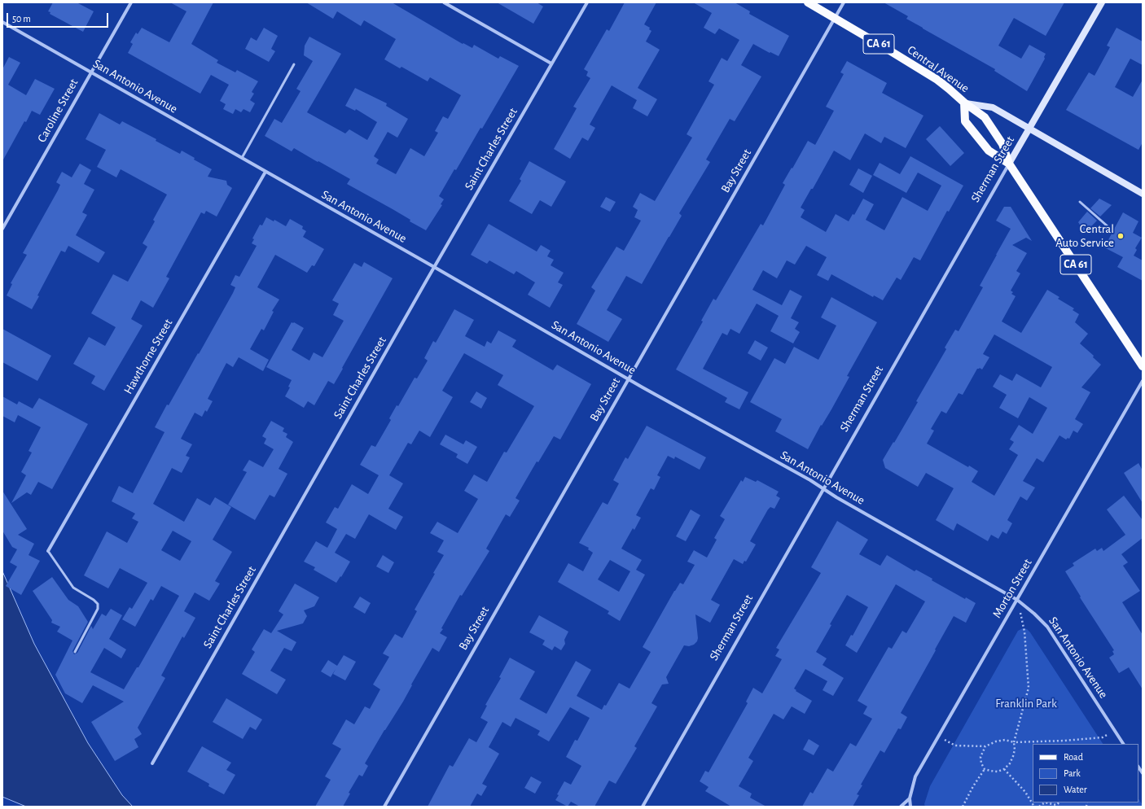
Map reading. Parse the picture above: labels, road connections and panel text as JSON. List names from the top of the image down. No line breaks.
{"streets":{"main road":["CA 61","Central Avenue"],"street":["San Antonio Avenue","Caroline Street","Saint Charles Street","Sherman Street","Bay Street","Hawthorne Street","Morton Street"]},"crossings":[["CA 61","Central Avenue"],["CA 61","Sherman Street"],["Central Avenue","Sherman Street"],["Central Avenue","Bay Street"],["San Antonio Avenue","Caroline Street"],["San Antonio Avenue","Saint Charles Street"],["San Antonio Avenue","Sherman Street"],["San Antonio Avenue","Bay Street"],["San Antonio Avenue","Hawthorne Street"],["San Antonio Avenue","Morton Street"]],"parks":["Franklin Park"],"places":["Central Auto Service"],"legend":["Road","Park","Water"],"scale_bar":"50 m"}
